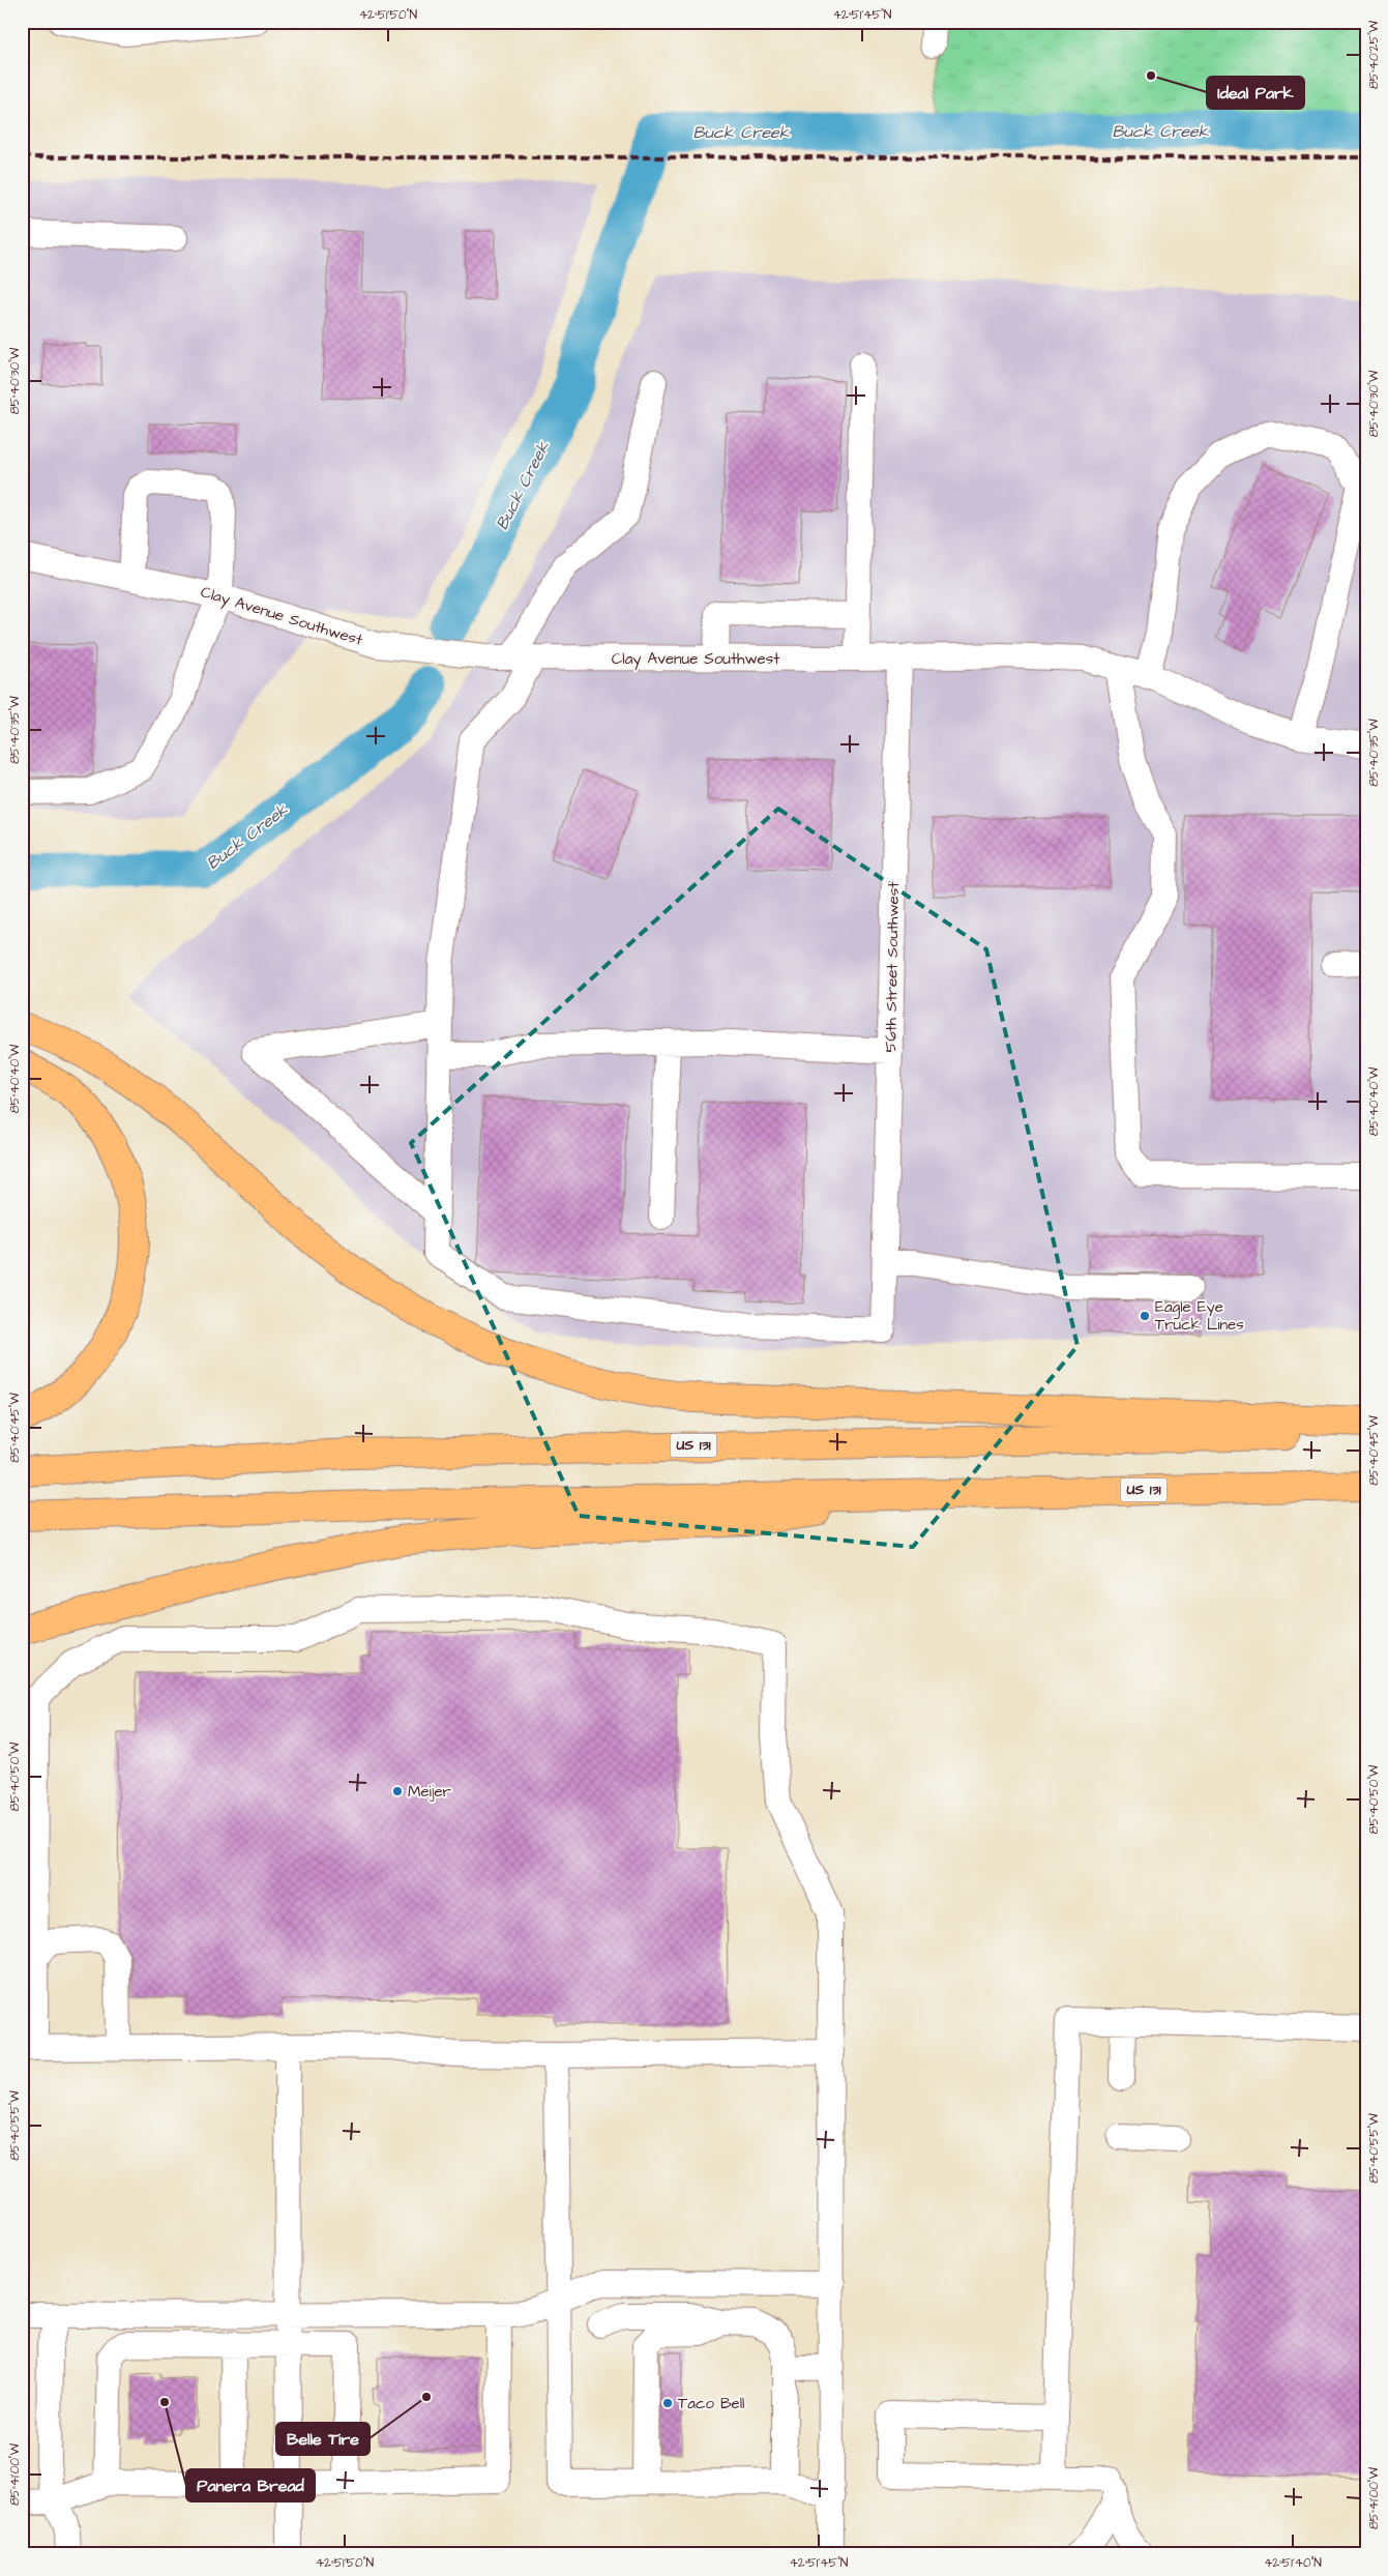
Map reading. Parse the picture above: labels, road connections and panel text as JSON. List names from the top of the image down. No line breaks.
{"streets":{"highway":["US 131"],"street":["Clay Avenue Southwest","56th Street Southwest"]},"crossings":[["Clay Avenue Southwest","56th Street Southwest"]],"water":["Buck Creek"],"places":["Ideal Park","Eagle Eye Truck Lines","Meijer","Belle Tire","Panera Bread","Taco Bell"],"coordinates":["42°51'50\"N","42°51'45\"N","85°40'25\"W","85°40'30\"W","85°40'35\"W","85°40'40\"W","85°40'45\"W","85°40'50\"W","85°40'55\"W","85°41'00\"W","42°51'40\"N"]}
